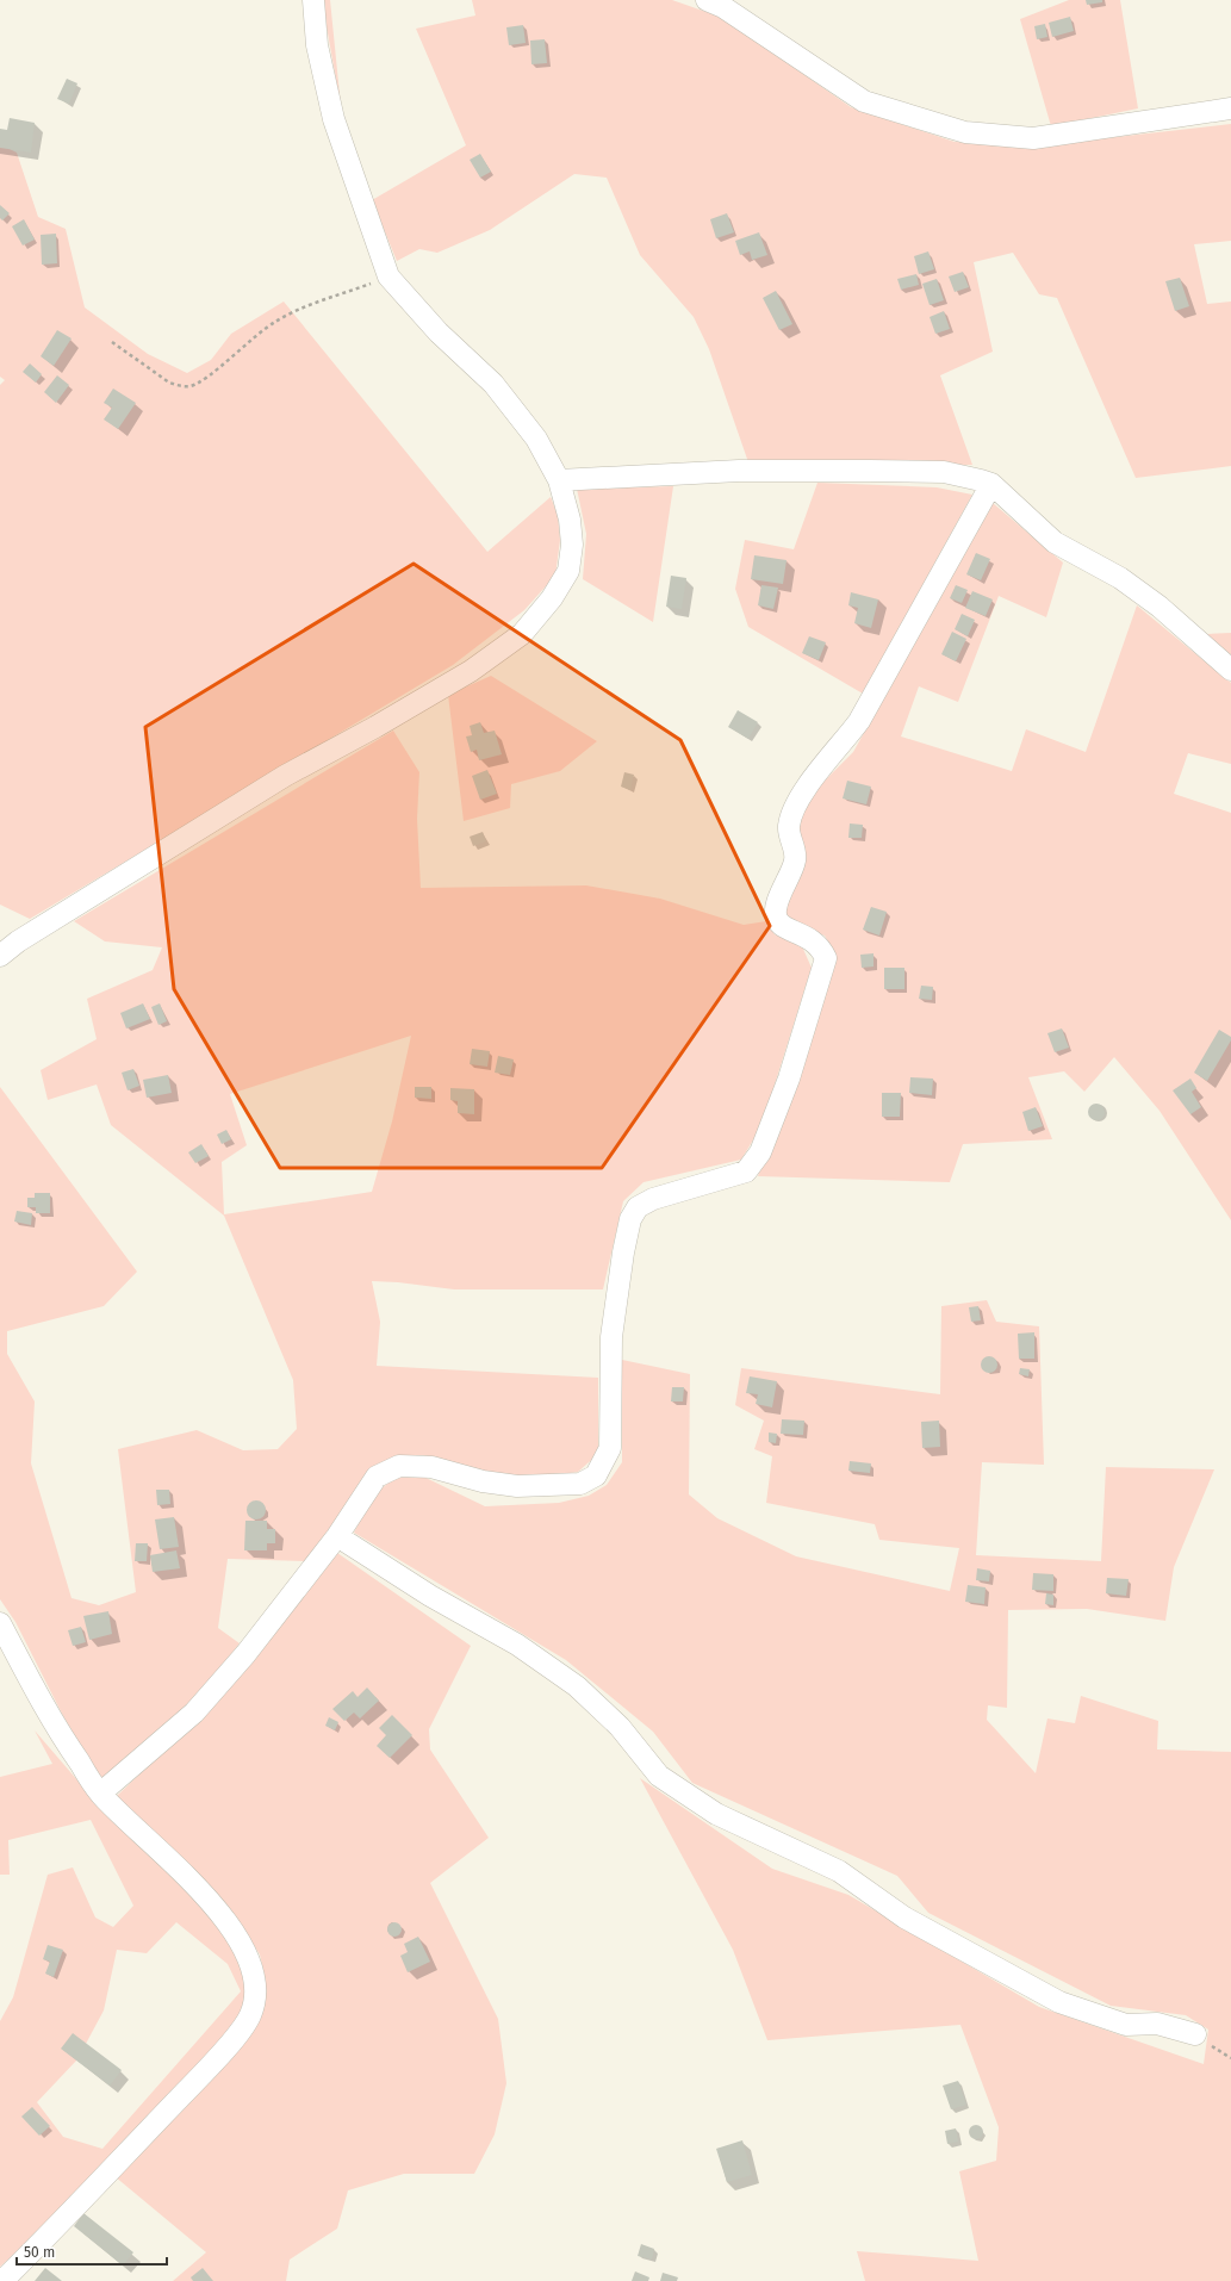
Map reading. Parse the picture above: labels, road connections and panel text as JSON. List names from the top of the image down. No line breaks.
{"scale_bar":"50 m"}
